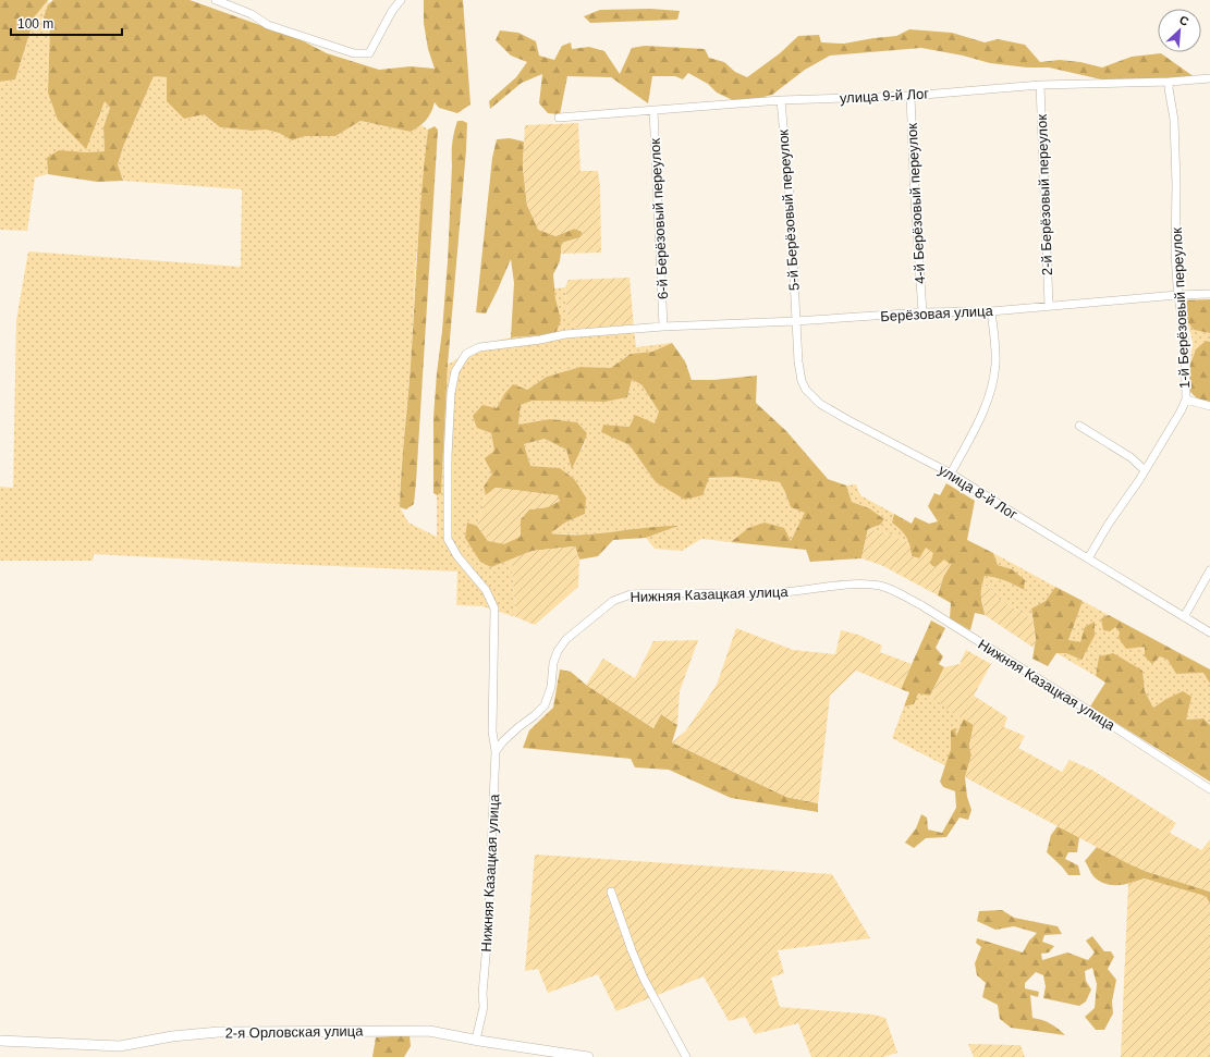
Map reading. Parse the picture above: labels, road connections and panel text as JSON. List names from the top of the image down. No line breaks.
{"streets":{"street":["улица 9-й Лог","2-й Берёзовый переулок","4-й Берёзовый переулок","5-й Берёзовый переулок","6-й Берёзовый переулок","1-й Берёзовый переулок","Берёзовая улица","улица 8-й Лог","Нижняя Казацкая улица","2-я Орловская улица"]},"crossings":[["улица 9-й Лог","2-й Берёзовый переулок"],["улица 9-й Лог","4-й Берёзовый переулок"],["улица 9-й Лог","5-й Берёзовый переулок"],["улица 9-й Лог","6-й Берёзовый переулок"],["улица 9-й Лог","1-й Берёзовый переулок"],["2-й Берёзовый переулок","Берёзовая улица"],["4-й Берёзовый переулок","Берёзовая улица"],["5-й Берёзовый переулок","Берёзовая улица"],["5-й Берёзовый переулок","улица 8-й Лог"],["6-й Берёзовый переулок","Берёзовая улица"],["1-й Берёзовый переулок","Берёзовая улица"],["1-й Берёзовый переулок","улица 8-й Лог"],["Берёзовая улица","улица 8-й Лог"],["Берёзовая улица","Нижняя Казацкая улица"],["Нижняя Казацкая улица","2-я Орловская улица"]],"scale_bar":"100 m","north":"top right"}
